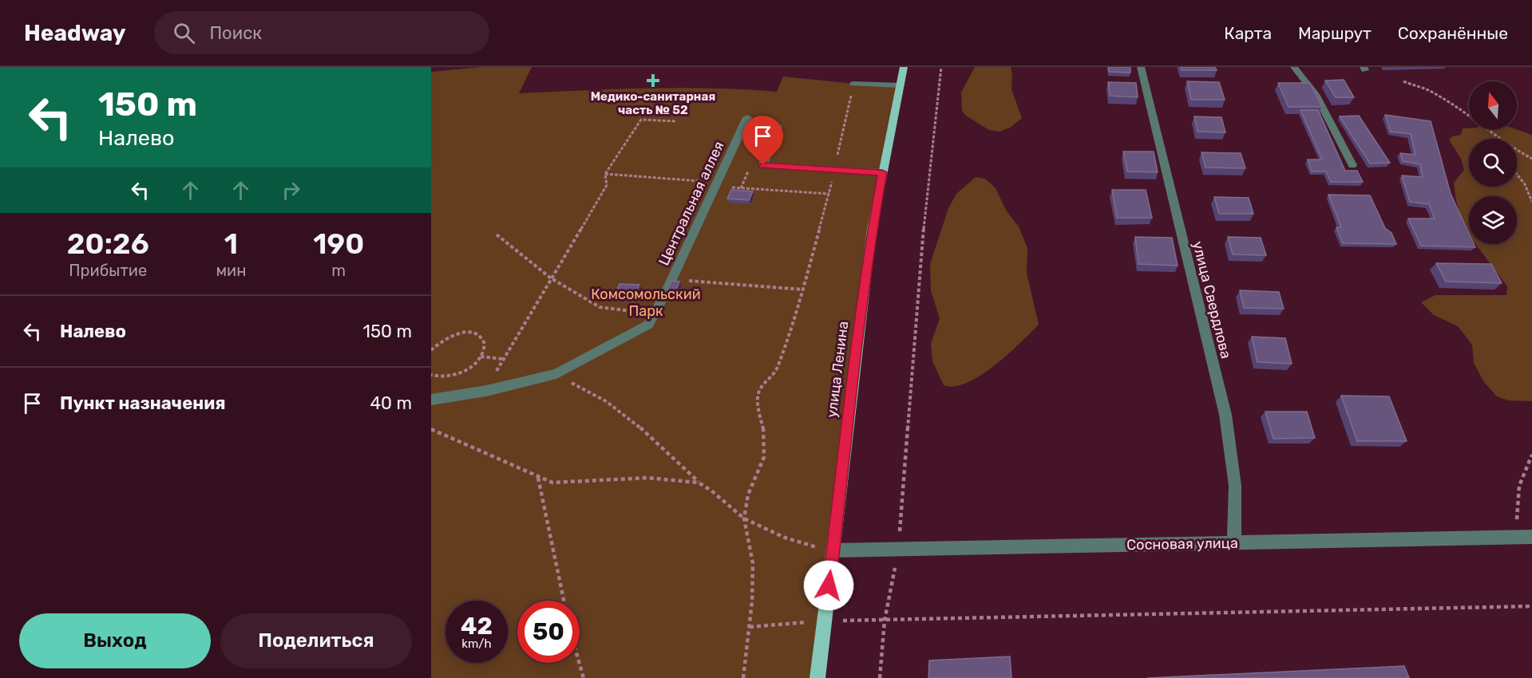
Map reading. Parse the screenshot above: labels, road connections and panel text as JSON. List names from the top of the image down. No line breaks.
{"streets":{"main road":["улица Ленина"],"street":["Центральная аллея","улица Свердлова","Сосновая улица"]},"crossings":[["улица Свердлова","Сосновая улица"],["улица Ленина","Сосновая улица"]],"parks":["Комсомольский Парк"],"places":{"health":["Медико-санитарная часть № 52"]},"north":"top","page":{"header":"Headway","search":"Поиск","nav":["Карта","Маршрут","Сохранённые"],"turn":["150 m","Налево"],"eta":["20:26","Прибытие","1","мин","190","m"],"list":[{"name":"Налево","value":"150 m"},{"name":"Пункт назначения","value":"40 m"}],"speed":"42 km/h","limit":"50","buttons":["Выход","Поделиться"]}}
